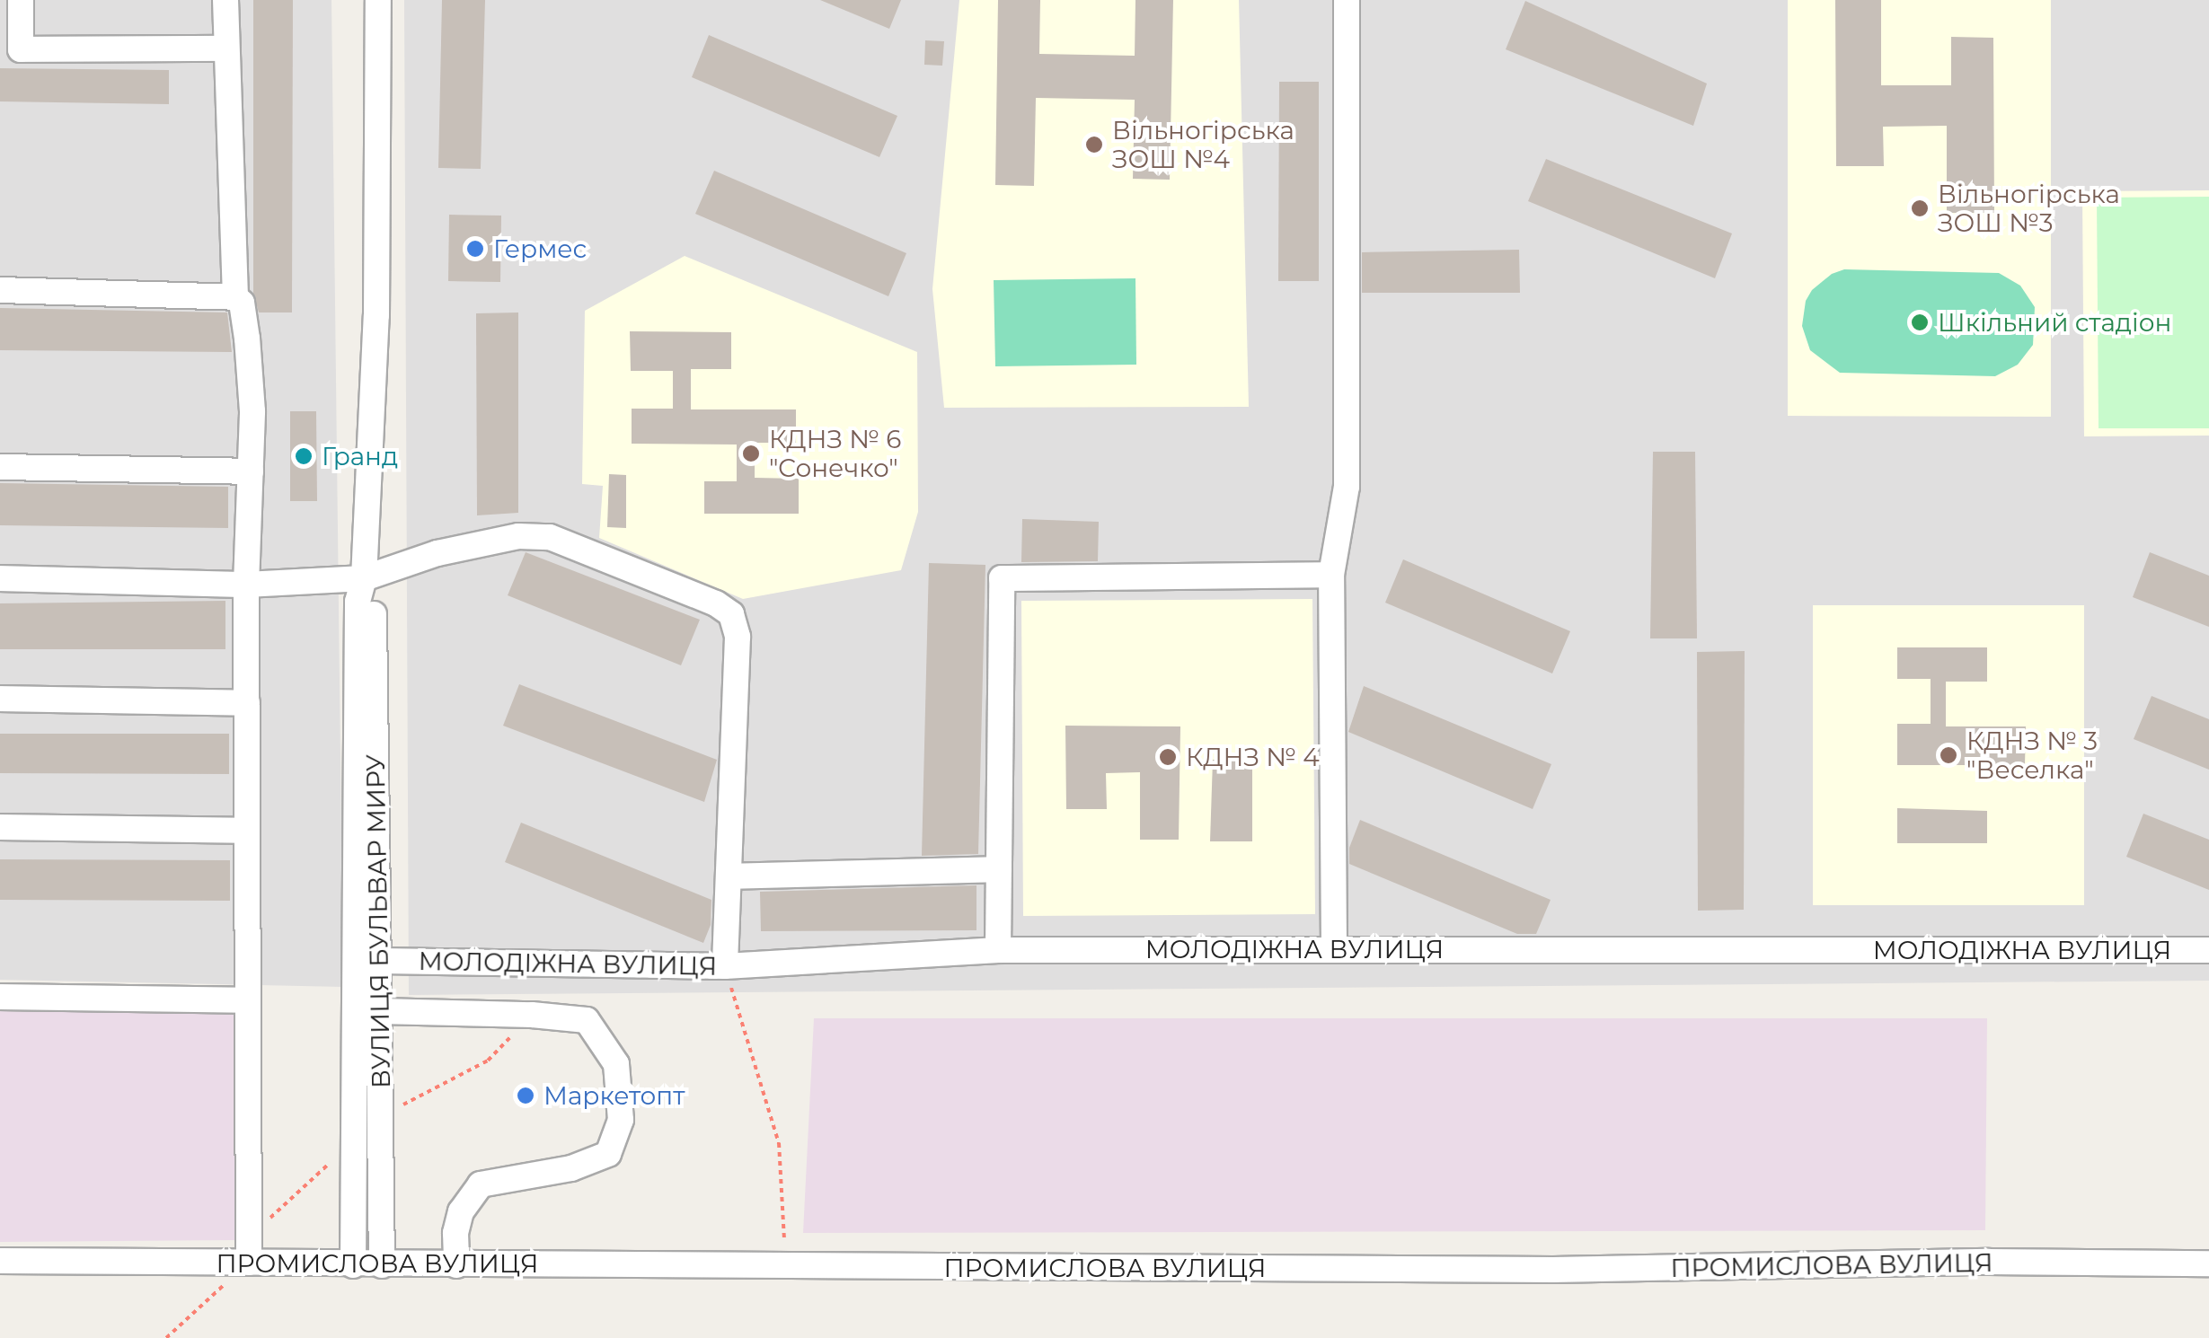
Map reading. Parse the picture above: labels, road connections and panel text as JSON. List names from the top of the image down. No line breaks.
{"streets":{"street":["ВУЛИЦЯ БУЛЬВАР МИРУ","МОЛОДІЖНА ВУЛИЦЯ","ПРОМИСЛОВА ВУЛИЦЯ"]},"crossings":[["ВУЛИЦЯ БУЛЬВАР МИРУ","МОЛОДІЖНА ВУЛИЦЯ"],["ВУЛИЦЯ БУЛЬВАР МИРУ","ПРОМИСЛОВА ВУЛИЦЯ"]],"places":["Вільногірська ЗОШ №4","Вільногірська ЗОШ №3","Гермес","Шкільний стадіон","КДНЗ № 6 \"Сонечко\"","Гранд","КДНЗ № 3 \"Веселка\"","КДНЗ № 4","Маркетопт"]}
